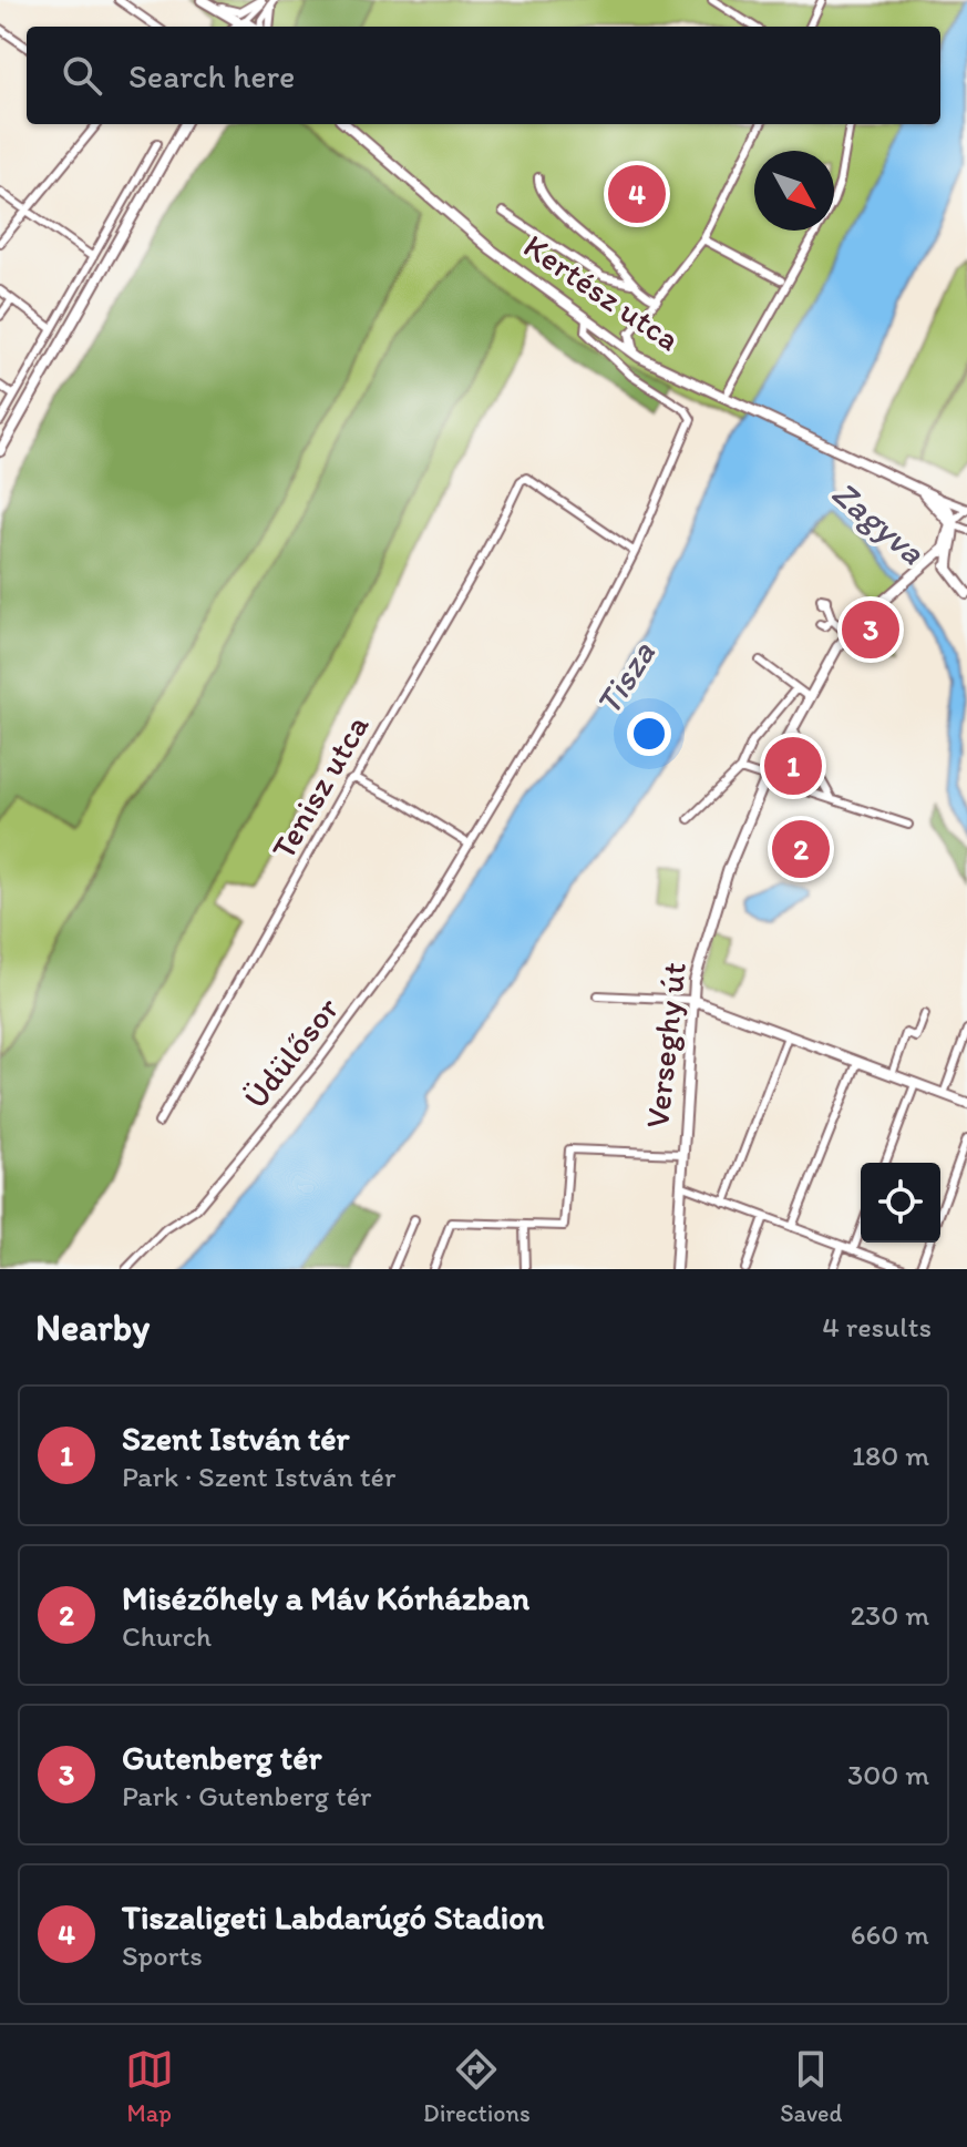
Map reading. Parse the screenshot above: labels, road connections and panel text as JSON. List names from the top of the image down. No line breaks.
{"streets":{"main road":["Kertész utca","Verseghy út"],"street":["Tenisz utca","Üdülősor"]},"crossings":[["Kertész utca","Üdülősor"],["Tenisz utca","Üdülősor"]],"water":["Zagyva","Tisza"],"north":"bottom right","page":{"search":"Search here","pins":["4","3","1","2"],"heading":["Nearby","4 results"],"list":[{"mark":"1","name":"Szent István tér","note":"Park · Szent István tér","value":"180 m"},{"mark":"2","name":"Misézőhely a Máv Kórházban","note":"Church","value":"230 m"},{"mark":"3","name":"Gutenberg tér","note":"Park · Gutenberg tér","value":"300 m"},{"mark":"4","name":"Tiszaligeti Labdarúgó Stadion","note":"Sports","value":"660 m"}],"nav":["Map","Directions","Saved"]}}
